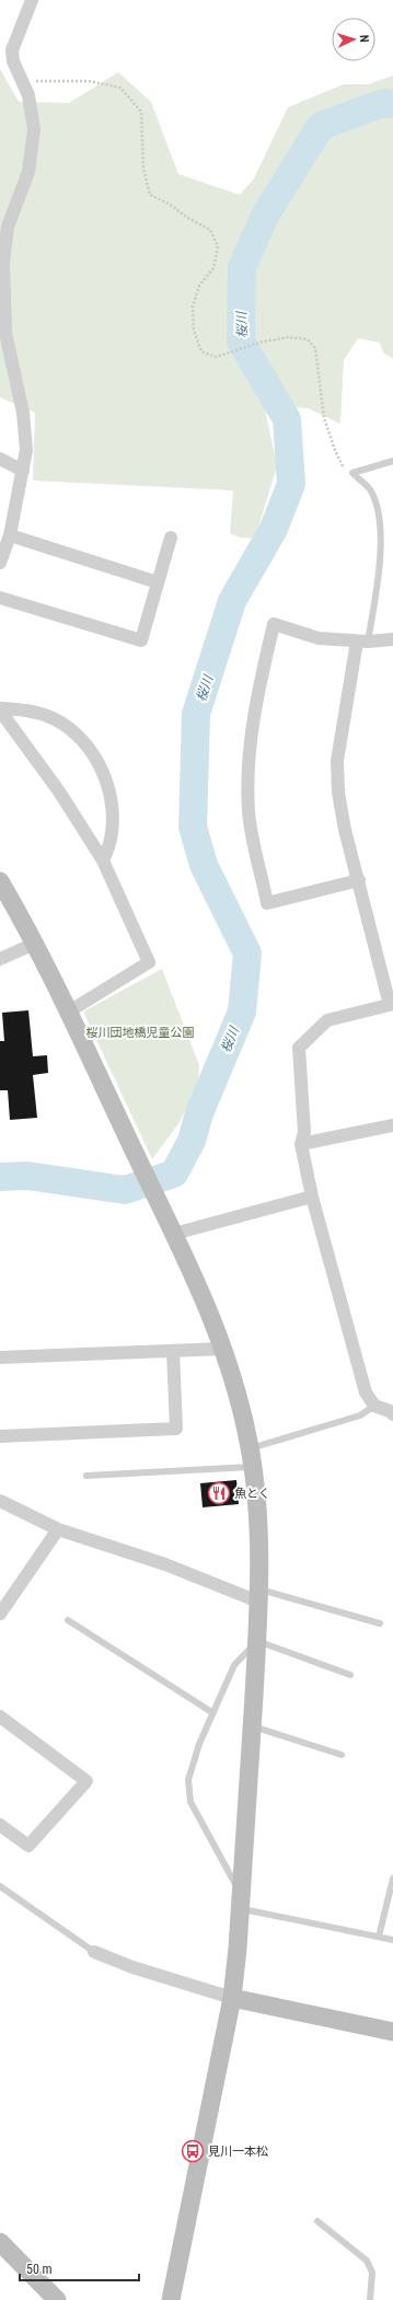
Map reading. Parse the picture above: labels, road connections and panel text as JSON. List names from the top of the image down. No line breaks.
{"water":["桜川"],"parks":["桜川団地橋児童公園"],"places":{"restaurant":["魚とく"],"bus stop":["見川一本松"]},"scale_bar":"50 m","north":"right"}
